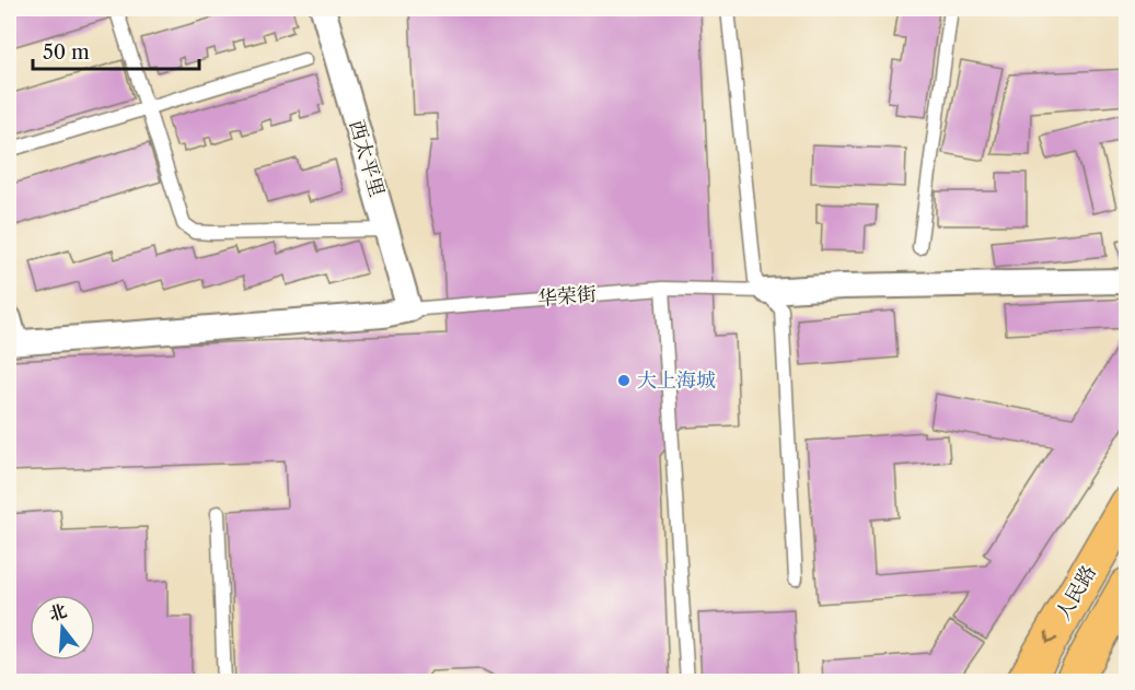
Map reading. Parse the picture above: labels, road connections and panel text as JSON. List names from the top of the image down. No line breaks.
{"streets":{"main road":["人民路"],"street":["西太平里","华荣街"]},"crossings":[["西太平里","华荣街"]],"places":["大上海城"],"scale_bar":"50 m","north":"top"}
